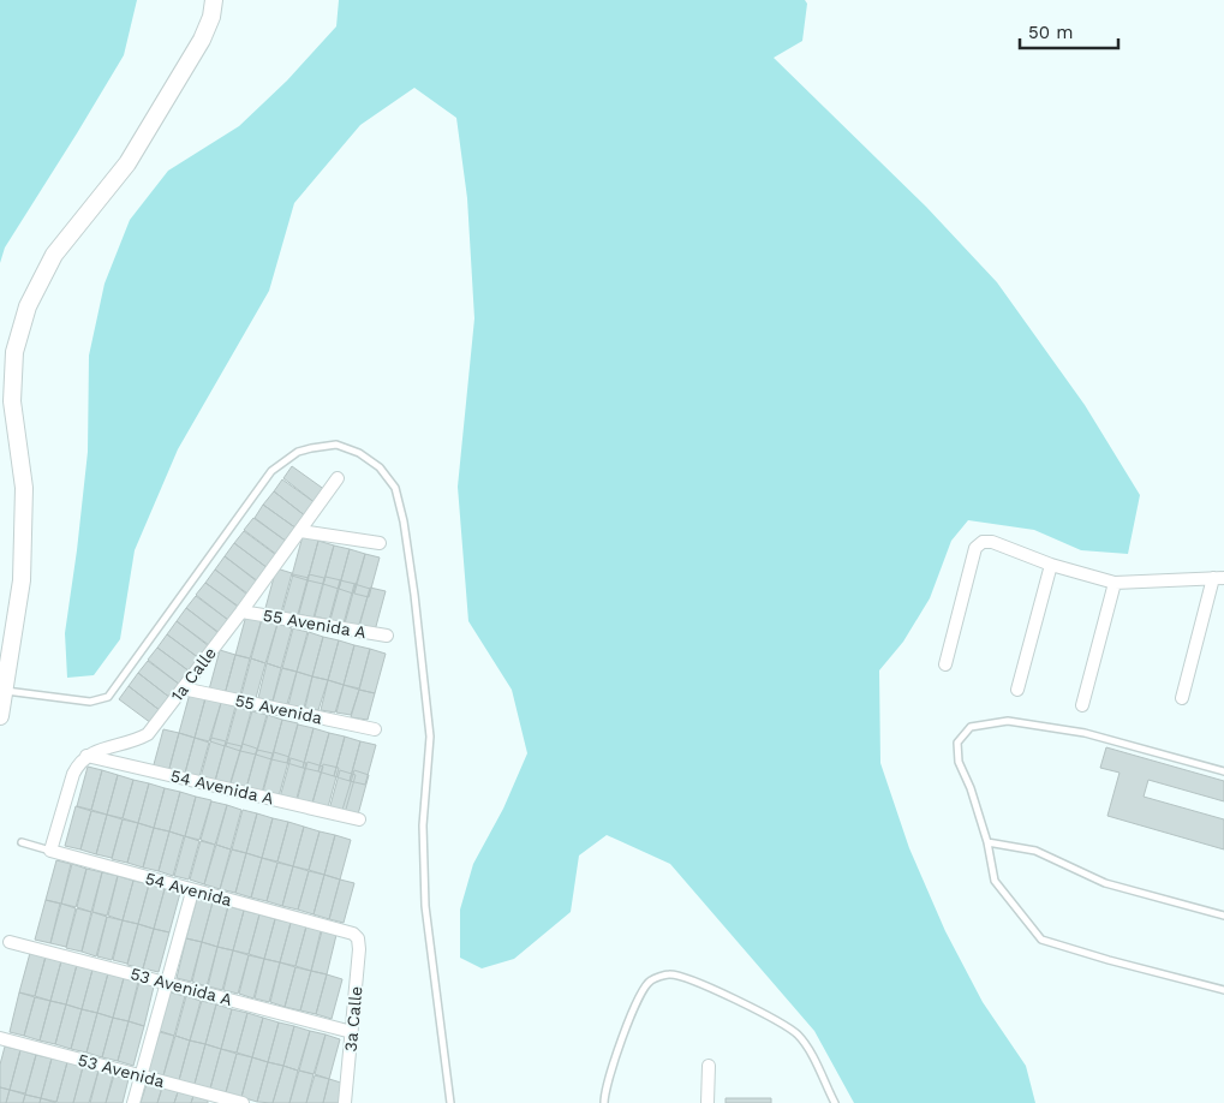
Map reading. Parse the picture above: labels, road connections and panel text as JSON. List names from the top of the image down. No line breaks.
{"streets":{"street":["55 Avenida A","1a Calle","55 Avenida","54 Avenida A","54 Avenida","53 Avenida A","3a Calle","53 Avenida"]},"crossings":[["55 Avenida A","1a Calle"],["1a Calle","55 Avenida"],["1a Calle","54 Avenida A"],["54 Avenida","3a Calle"],["53 Avenida A","3a Calle"]],"scale_bar":"50 m"}
